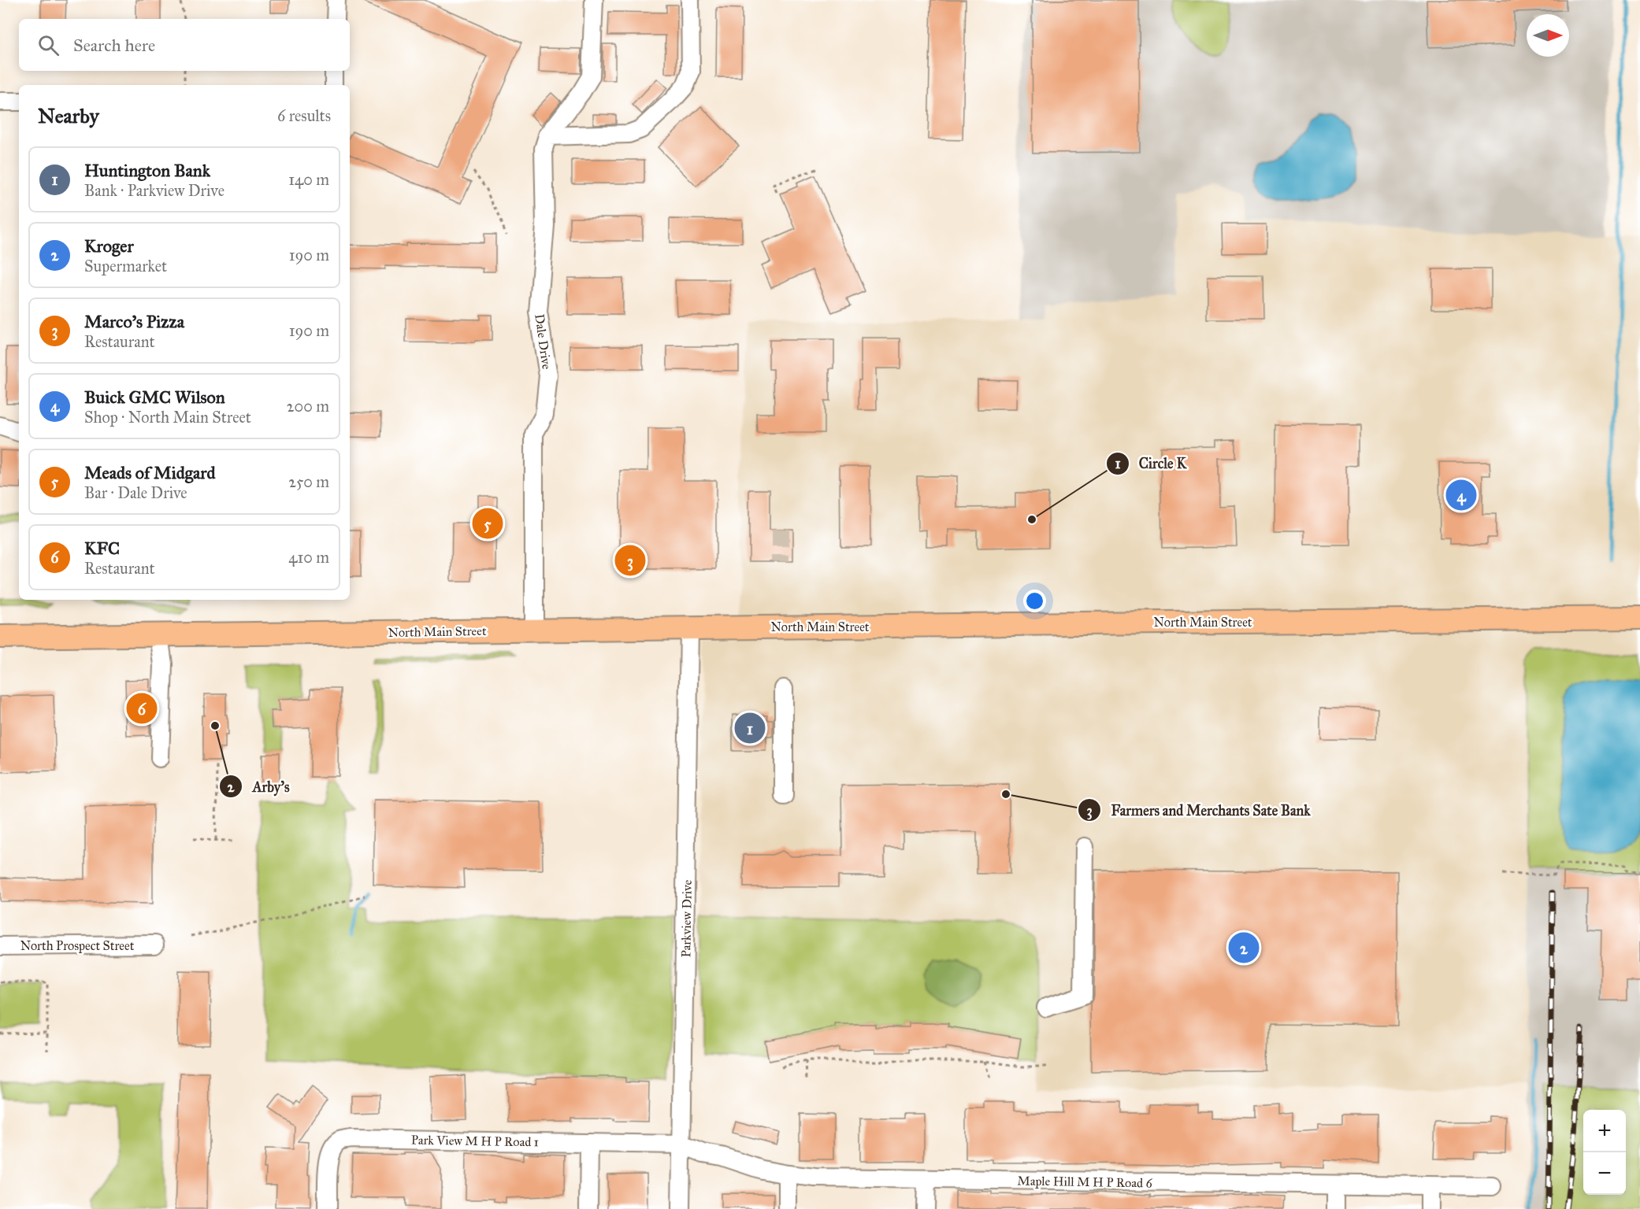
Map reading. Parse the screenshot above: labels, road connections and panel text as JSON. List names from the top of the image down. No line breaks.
{"streets":{"main road":["North Main Street"],"street":["Dale Drive","Parkview Drive","North Prospect Street","Park View M H P Road 1","Maple Hill M H P Road 6"]},"crossings":[["Dale Drive","North Main Street"],["North Main Street","Parkview Drive"],["Parkview Drive","Park View M H P Road 1"],["Parkview Drive","Maple Hill M H P Road 6"],["Park View M H P Road 1","Maple Hill M H P Road 6"]],"places":["Circle K","Arby's","Farmers and Merchants Sate Bank"],"north":"right","page":{"search":"Search here","heading":["Nearby","6 results"],"list":[{"mark":"1","name":"Huntington Bank","note":"Bank · Parkview Drive","value":"140 m"},{"mark":"2","name":"Kroger","note":"Supermarket","value":"190 m"},{"mark":"3","name":"Marco’s Pizza","note":"Restaurant","value":"190 m"},{"mark":"4","name":"Buick GMC Wilson","note":"Shop · North Main Street","value":"200 m"},{"mark":"5","name":"Meads of Midgard","note":"Bar · Dale Drive","value":"250 m"},{"mark":"6","name":"KFC","note":"Restaurant","value":"410 m"}],"pins":["4","5","3","6","1","2"],"map_buttons":["+","−"]}}
